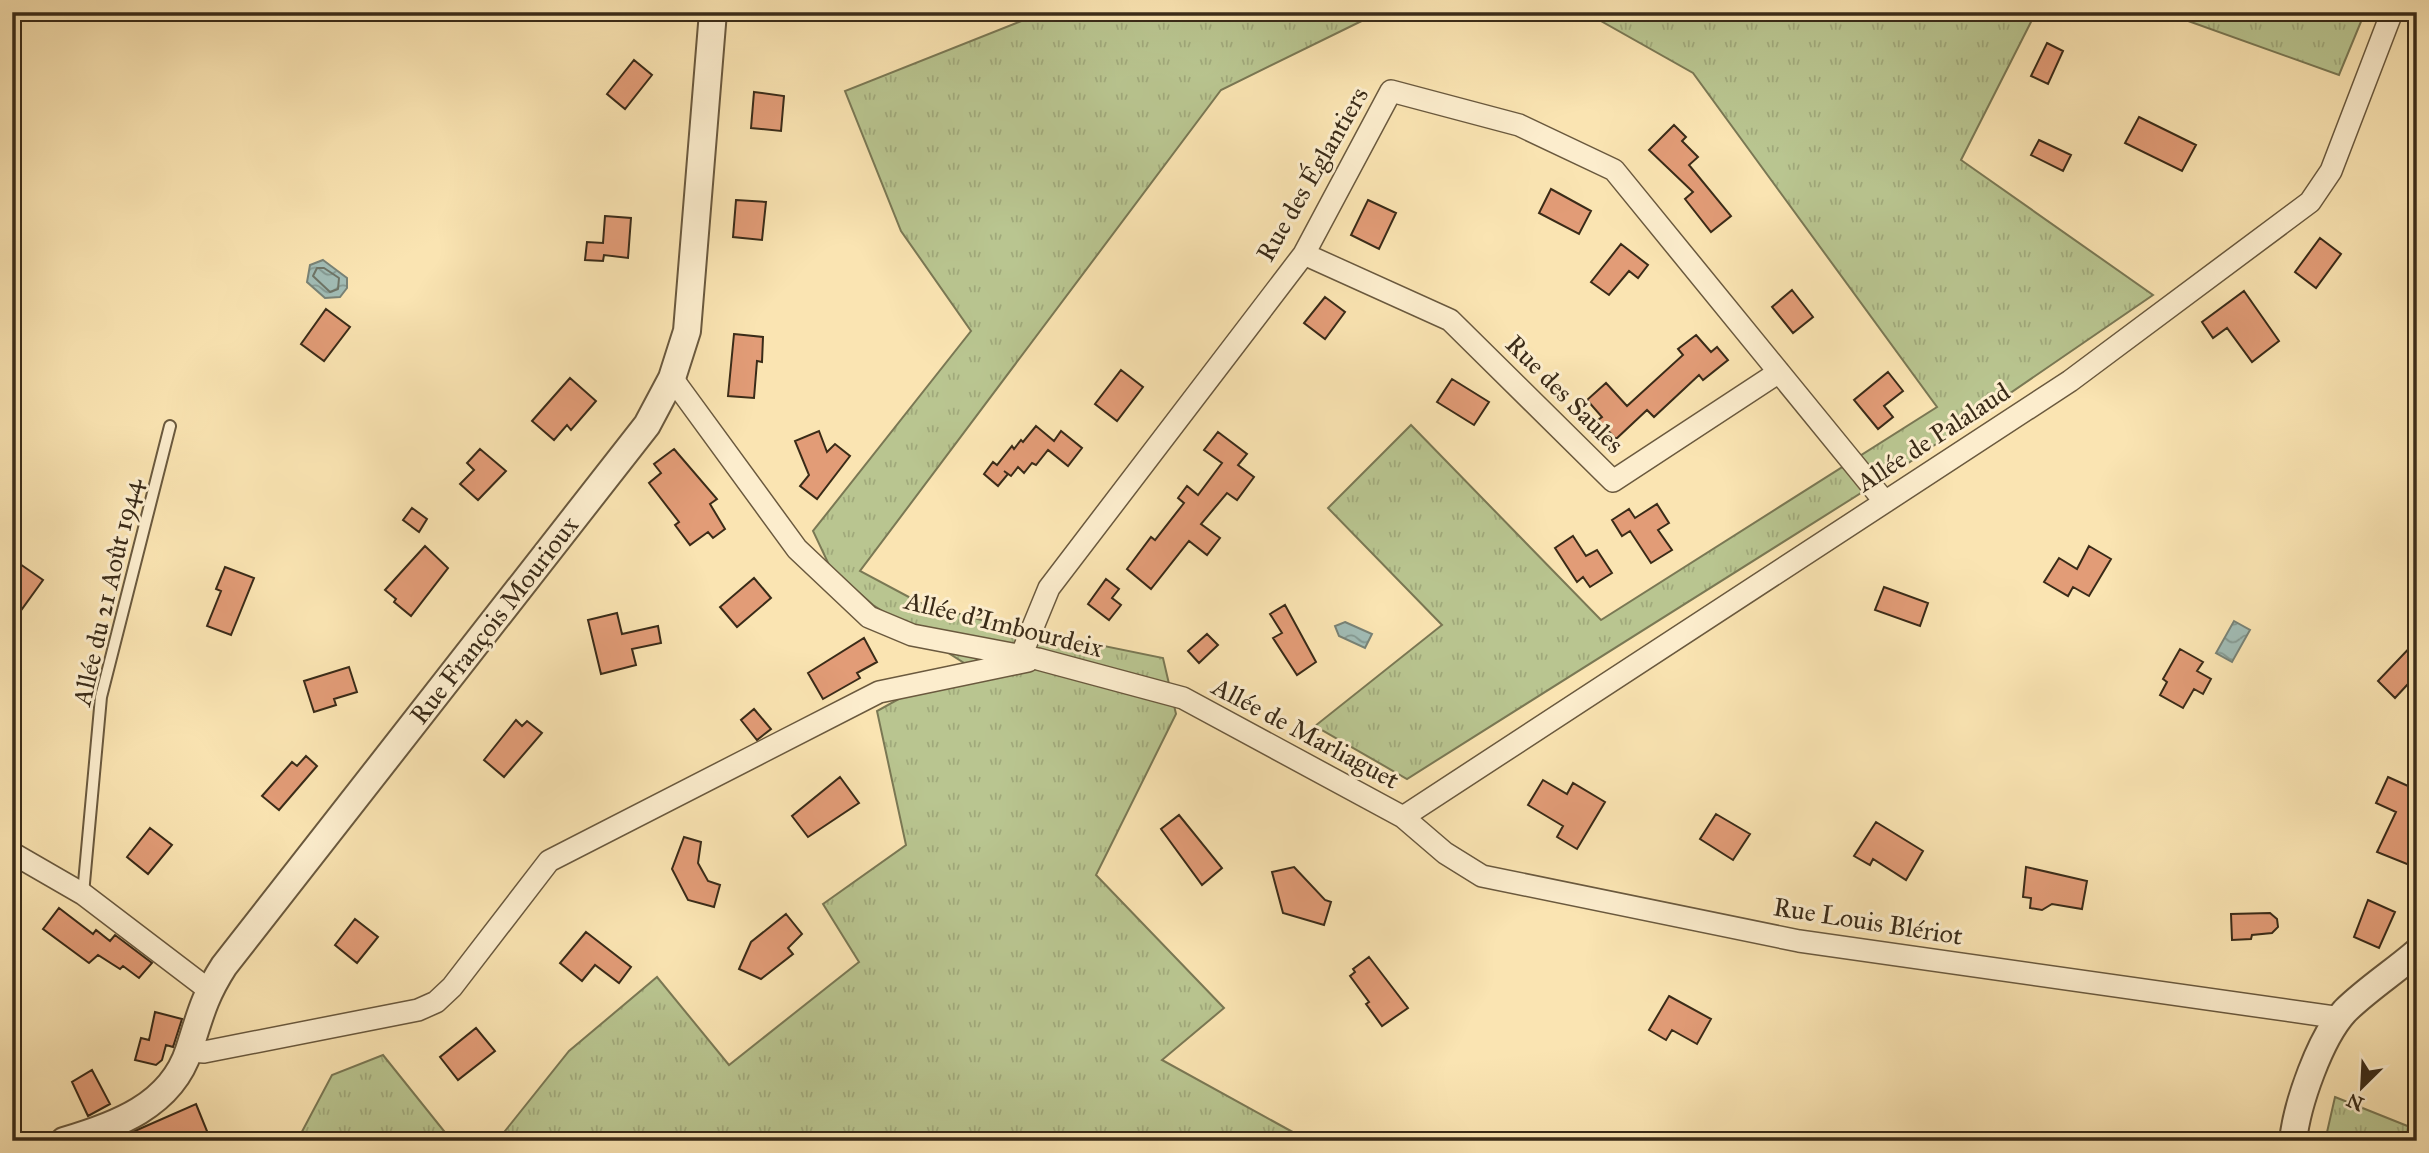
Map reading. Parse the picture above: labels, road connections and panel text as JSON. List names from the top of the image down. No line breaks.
{"streets":{"street":["Rue des Églantiers","Rue des Saules","Allée de Palalaud","Rue François Mourioux","Allée d'Imbourdeix","Allée de Marliaguet","Rue Louis Blériot"],"lane":["Allée du 21 Août 1944"]},"crossings":[["Rue des Églantiers","Rue des Saules"],["Rue des Églantiers","Allée de Palalaud"],["Rue des Églantiers","Allée d'Imbourdeix"],["Allée de Palalaud","Allée de Marliaguet"],["Allée de Palalaud","Rue Louis Blériot"],["Rue François Mourioux","Allée d'Imbourdeix"],["Allée d'Imbourdeix","Allée de Marliaguet"],["Allée de Marliaguet","Rue Louis Blériot"]],"north":"bottom left"}
